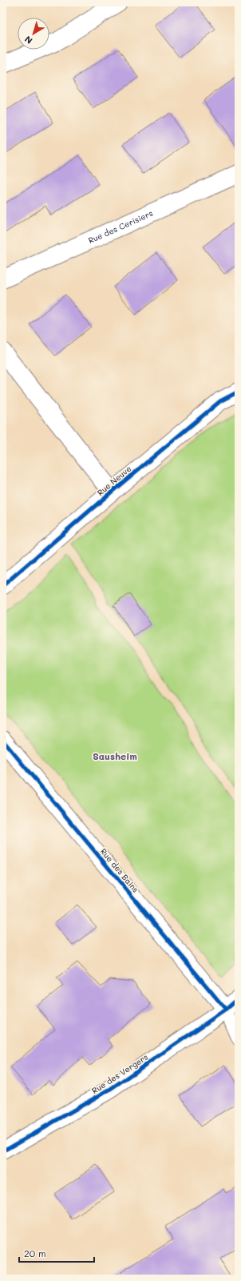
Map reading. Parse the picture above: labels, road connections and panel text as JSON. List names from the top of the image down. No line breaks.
{"streets":{"street":["Rue des Cerisiers","Rue Neuve","Rue des Bains","Rue des Vergers"]},"crossings":[["Rue des Bains","Rue des Vergers"]],"districts":["Sausheim"],"scale_bar":"20 m","north":"bottom left"}
